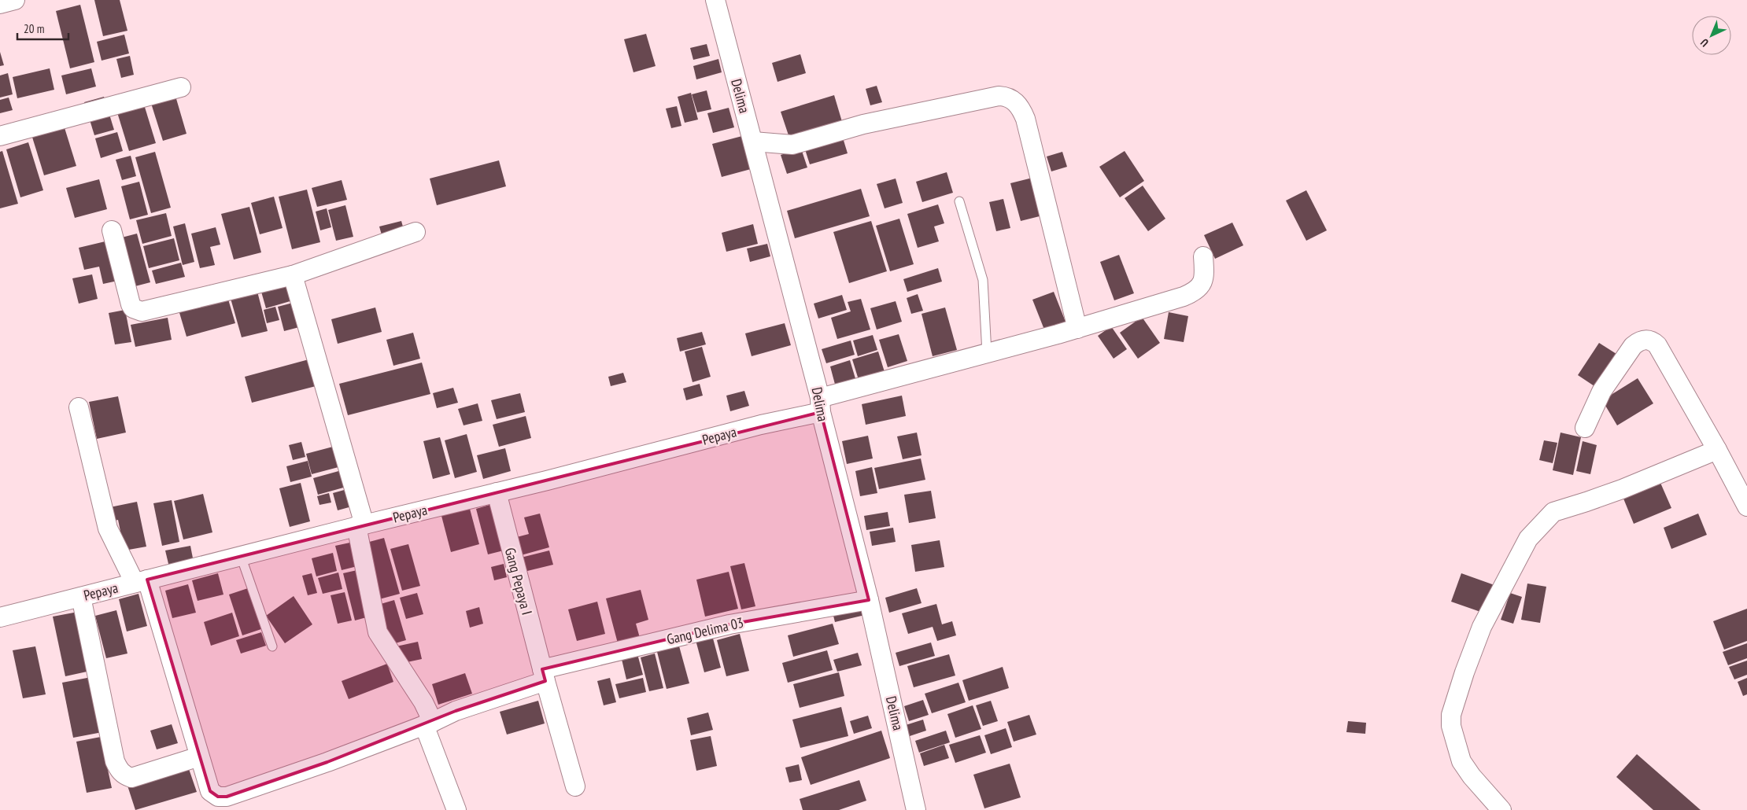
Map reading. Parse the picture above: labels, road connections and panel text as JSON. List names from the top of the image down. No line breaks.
{"streets":{"street":["Delima","Pepaya","Gang Pepaya I","Gang Delima 03"]},"crossings":[["Delima","Pepaya"],["Delima","Gang Delima 03"],["Pepaya","Gang Pepaya I"],["Gang Pepaya I","Gang Delima 03"]],"scale_bar":"20 m","north":"bottom left"}
